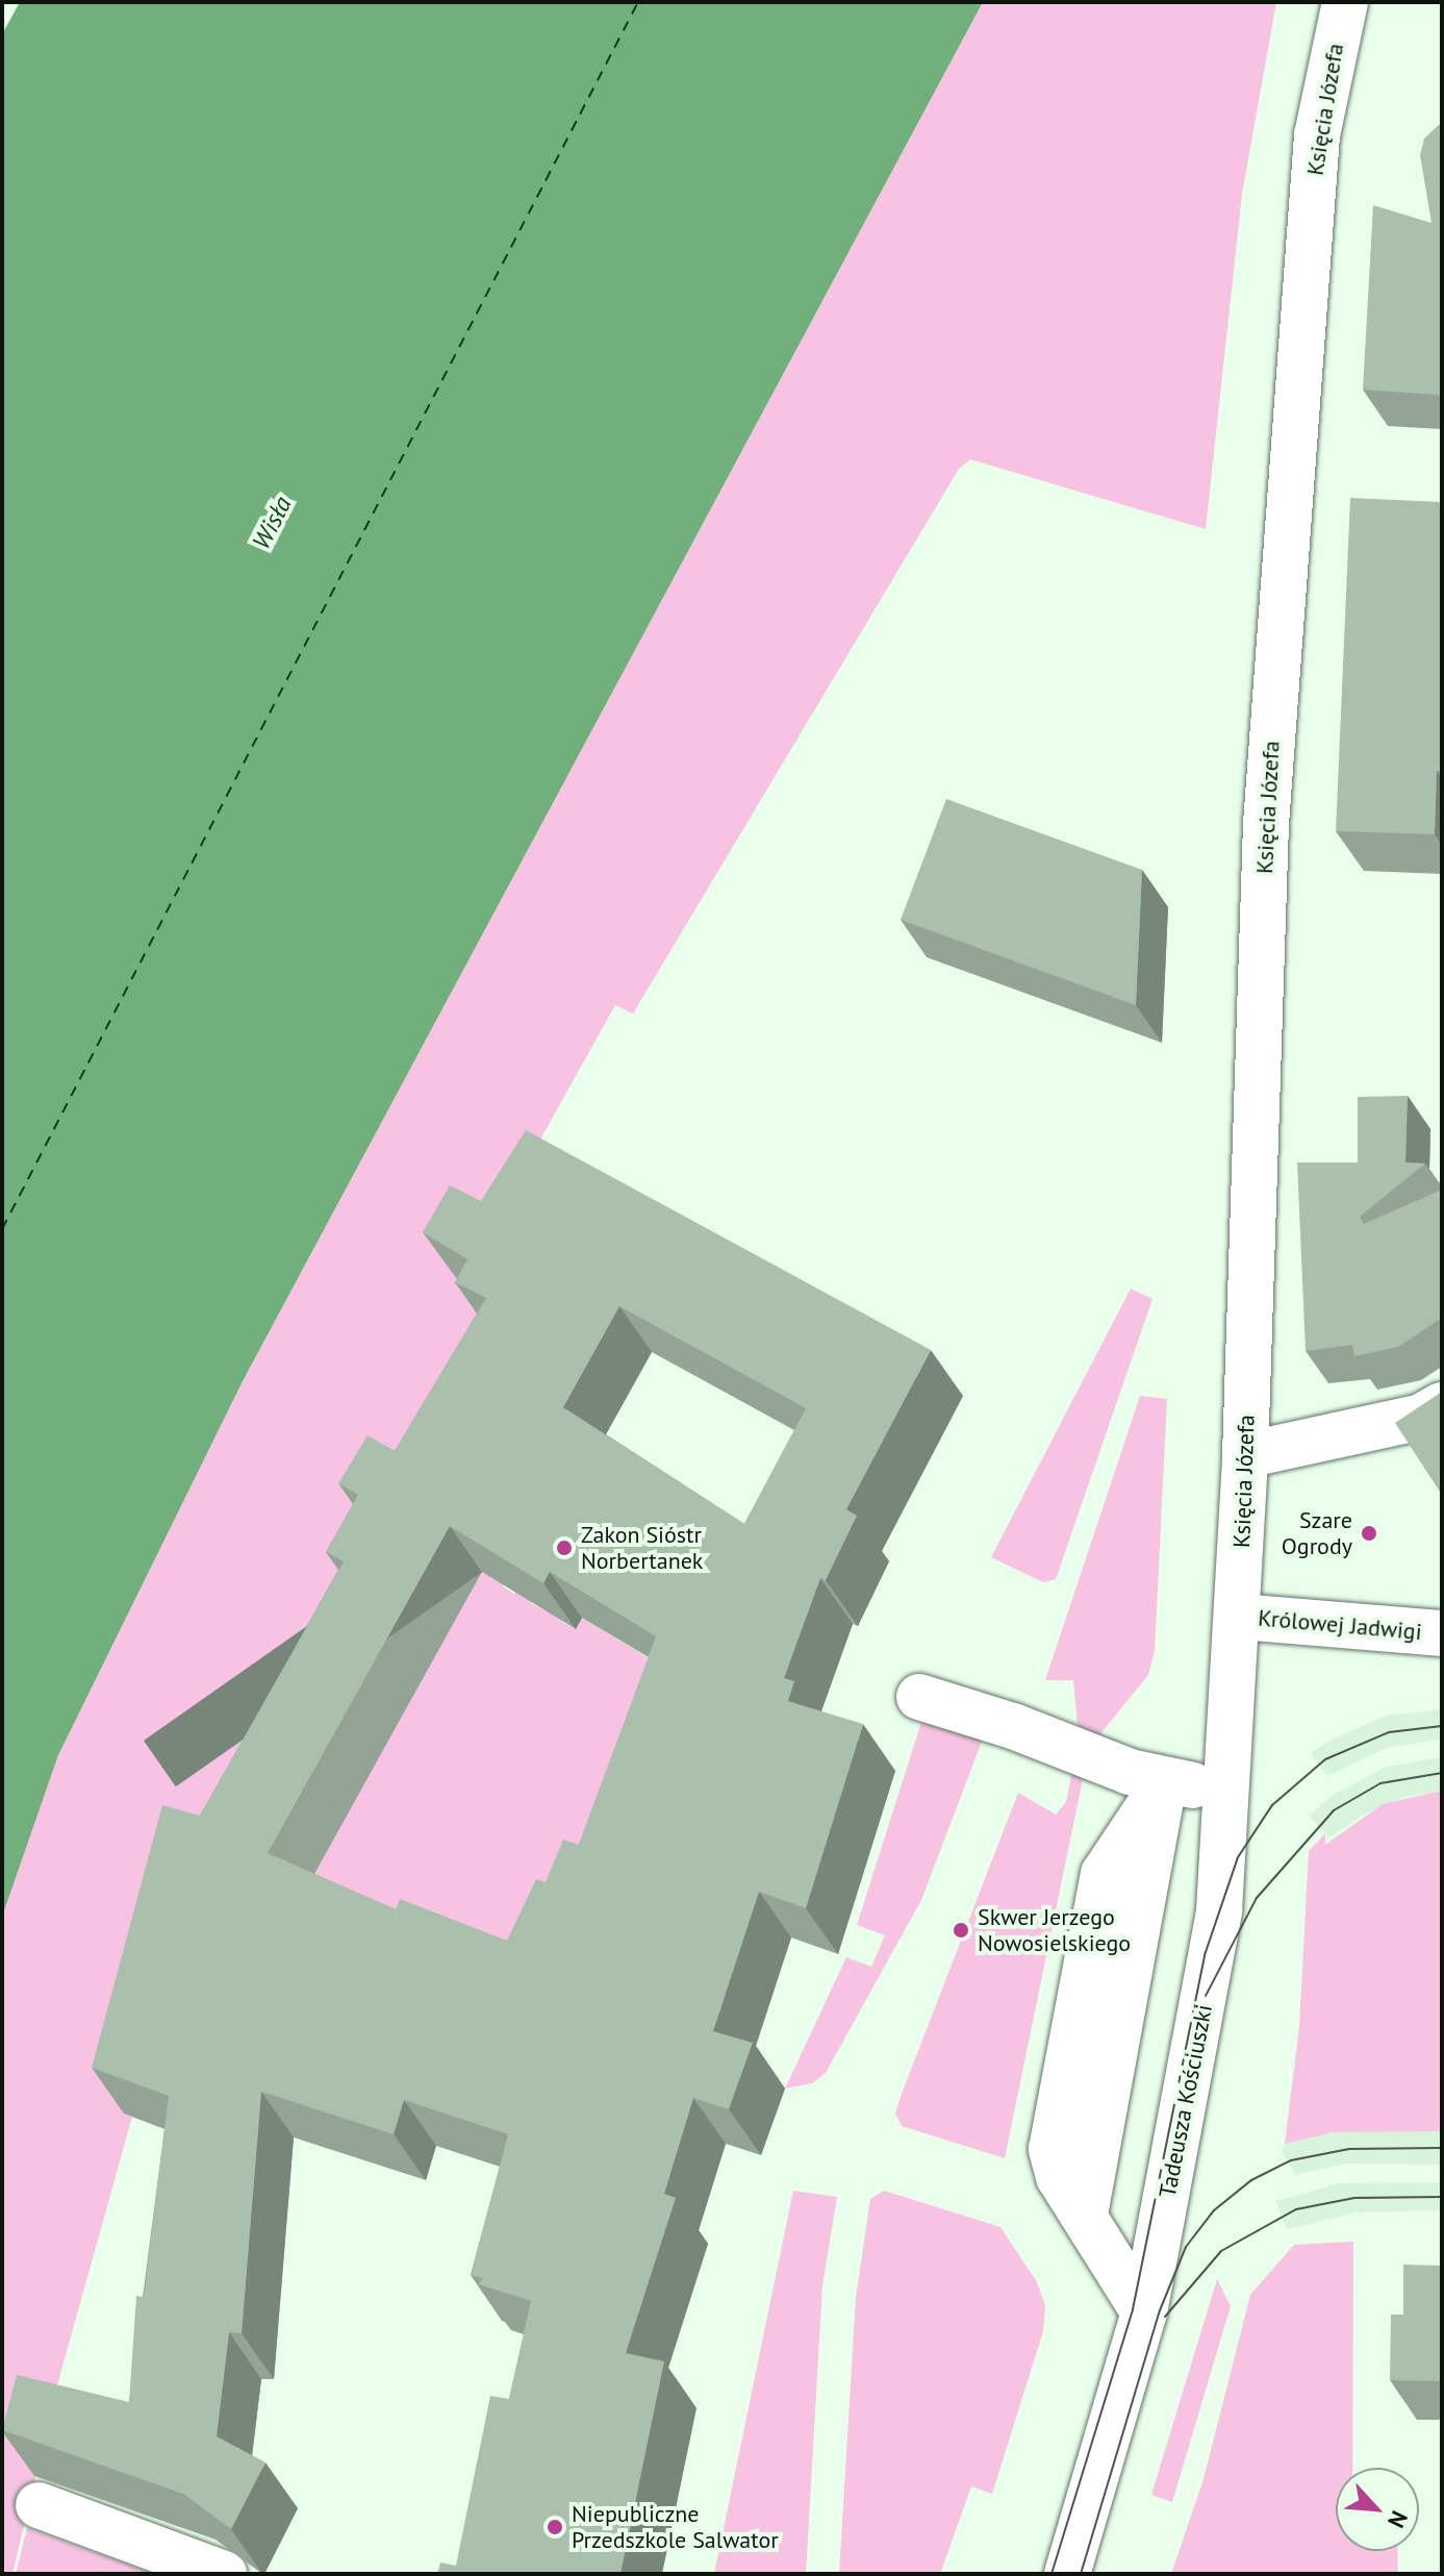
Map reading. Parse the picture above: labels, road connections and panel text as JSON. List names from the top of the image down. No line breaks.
{"streets":{"street":["Księcia Józefa","Królowej Jadwigi","Tadeusza Kościuszki"]},"crossings":[["Księcia Józefa","Królowej Jadwigi"],["Księcia Józefa","Tadeusza Kościuszki"],["Królowej Jadwigi","Tadeusza Kościuszki"]],"water":["Wisła"],"places":["Szare Ogrody","Zakon Sióstr Norbertanek","Skwer Jerzego Nowosielskiego","Niepubliczne Przedszkole Salwator"],"north":"bottom right"}
